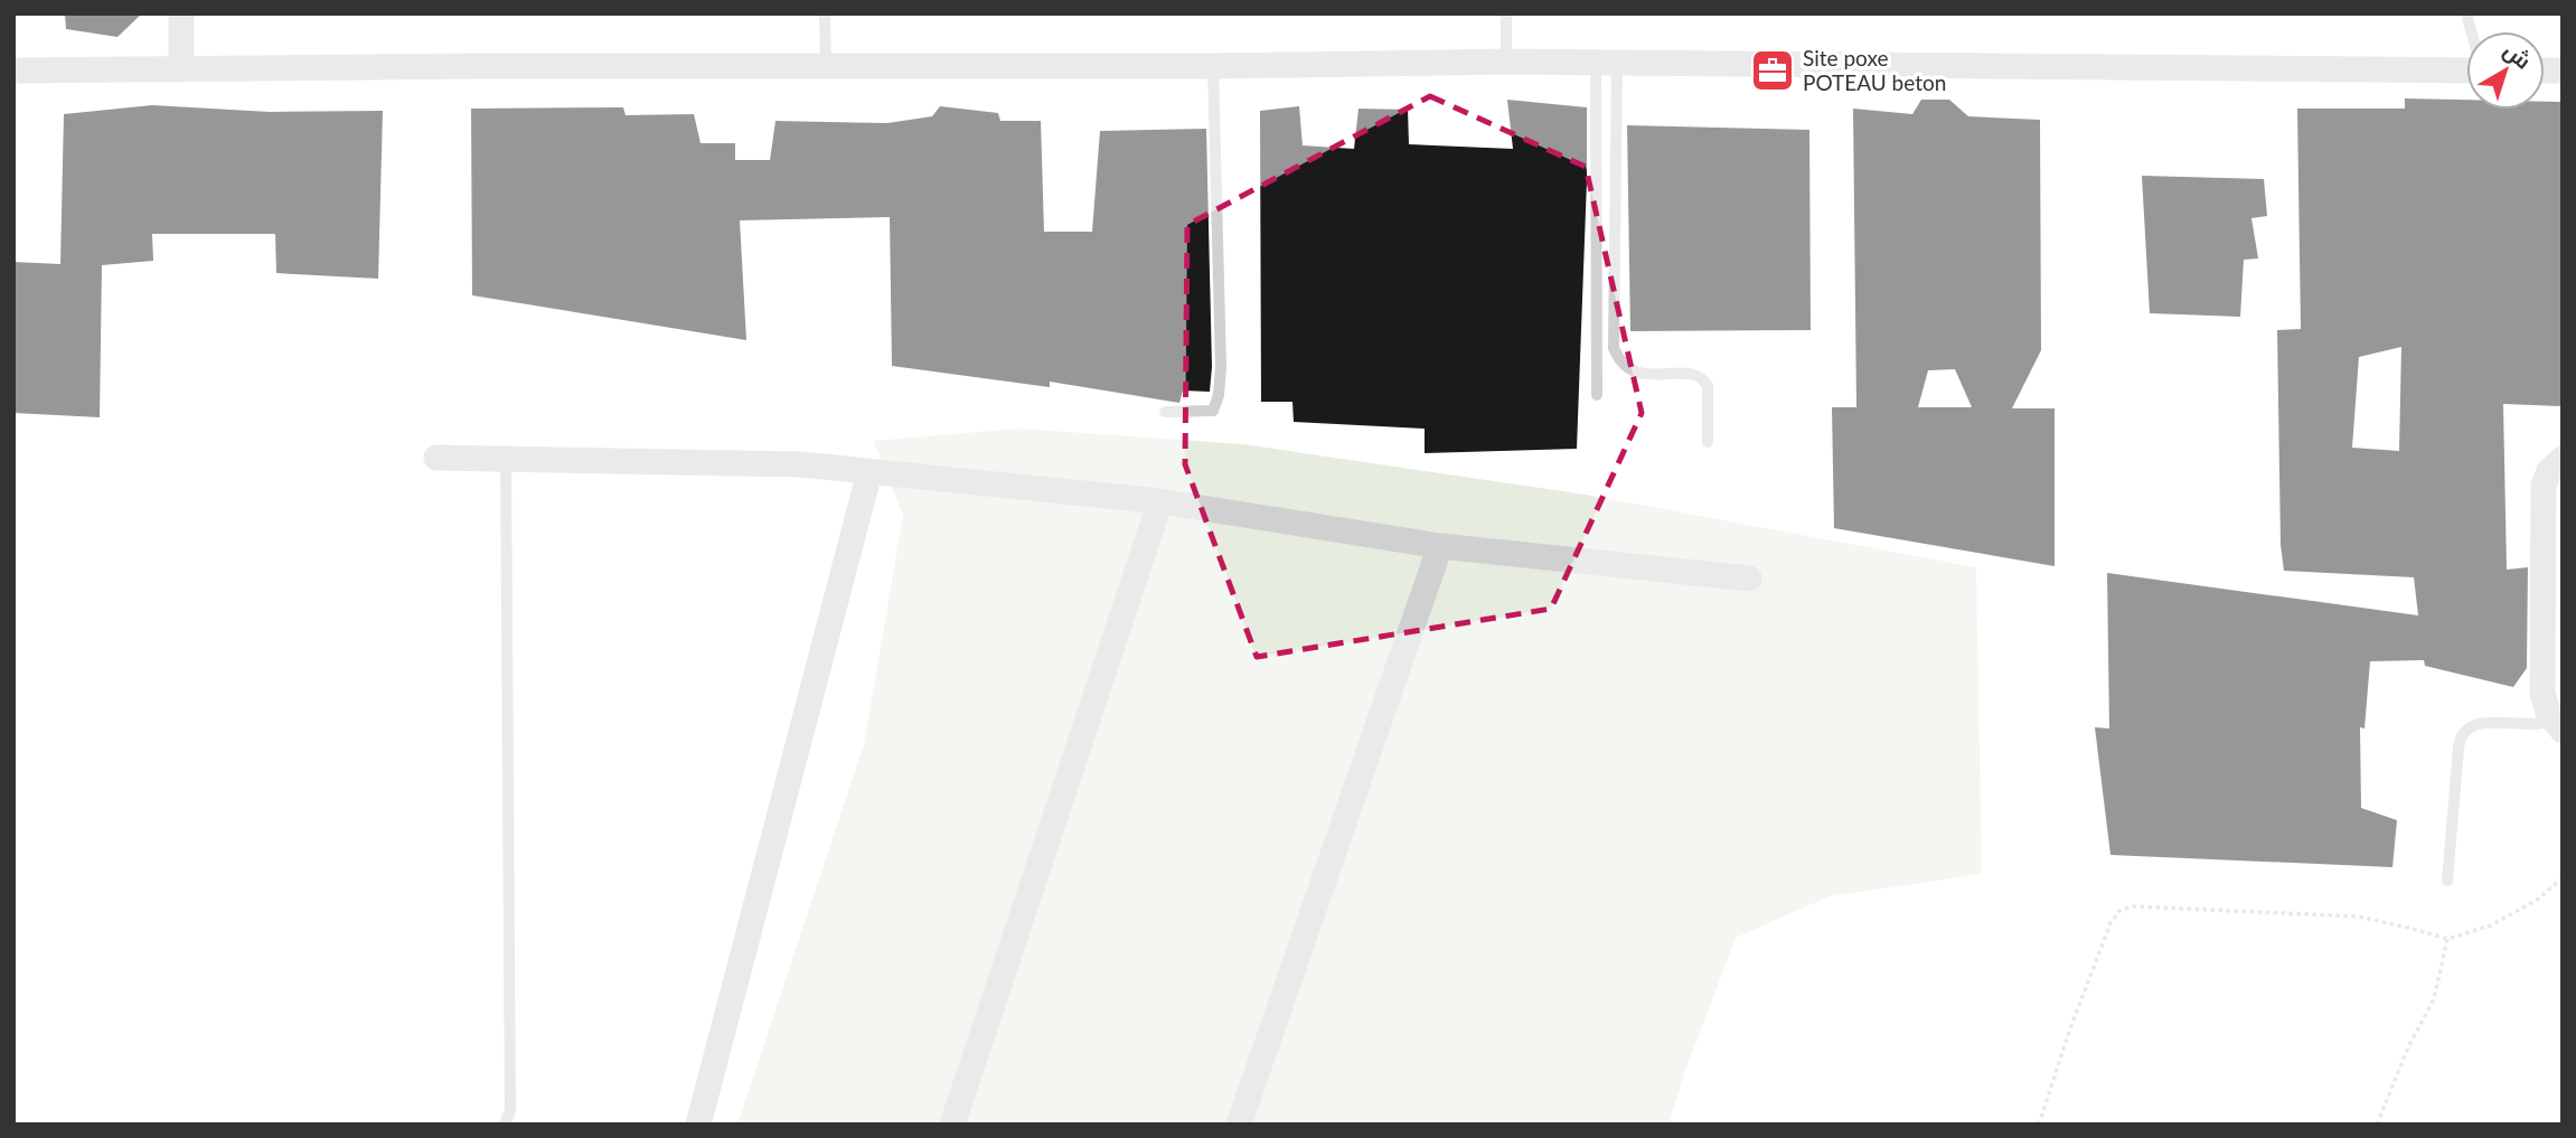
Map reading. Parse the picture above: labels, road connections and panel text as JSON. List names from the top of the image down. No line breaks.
{"places":{"office":["Site poxe POTEAU beton"]},"north":"top right"}
